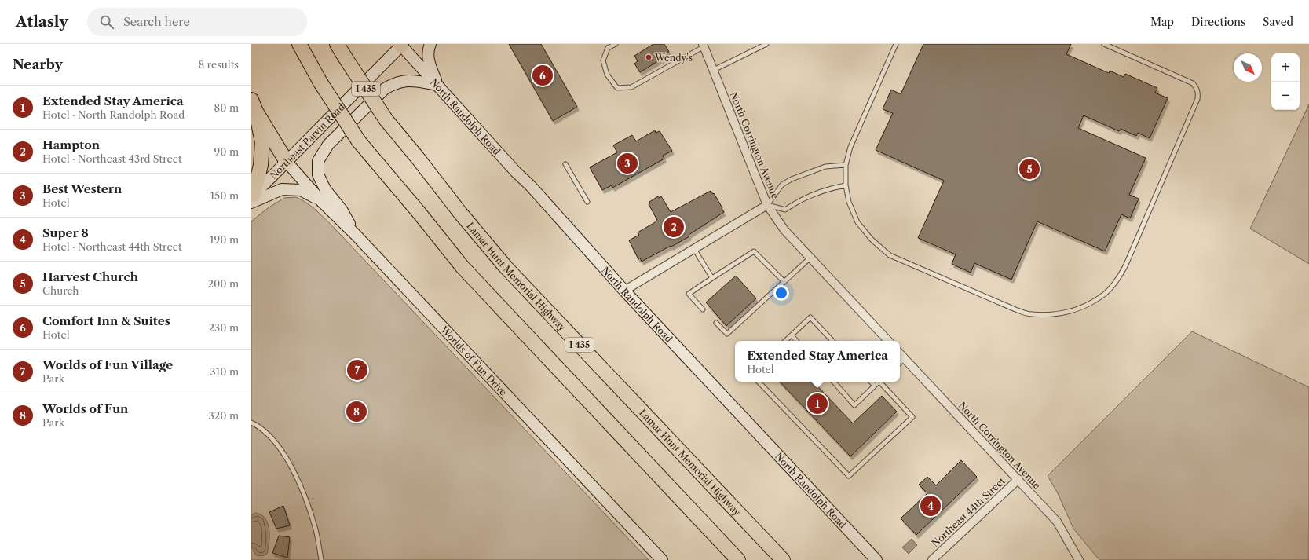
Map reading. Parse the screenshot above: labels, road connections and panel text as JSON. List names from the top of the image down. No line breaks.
{"streets":{"highway":["I 435","Lamar Hunt Memorial Highway"],"main road":["North Randolph Road","Northeast Parvin Road","Worlds of Fun Drive"],"street":["North Corrington Avenue","Northeast 44th Street"]},"crossings":[["North Randolph Road","Northeast Parvin Road"],["Northeast Parvin Road","Worlds of Fun Drive"],["North Corrington Avenue","Northeast 44th Street"]],"places":["Wendy's"],"north":"bottom right","page":{"header":"Atlasly","search":"Search here","nav":["Map","Directions","Saved"],"heading":["Nearby","8 results"],"map_buttons":["+","−"],"pins":["6","3","5","2","7","1","8","4"],"list":[{"mark":"1","name":"Extended Stay America","note":"Hotel · North Randolph Road","value":"80 m"},{"mark":"2","name":"Hampton","note":"Hotel · Northeast 43rd Street","value":"90 m"},{"mark":"3","name":"Best Western","note":"Hotel","value":"150 m"},{"mark":"4","name":"Super 8","note":"Hotel · Northeast 44th Street","value":"190 m"},{"mark":"5","name":"Harvest Church","note":"Church","value":"200 m"},{"mark":"6","name":"Comfort Inn & Suites","note":"Hotel","value":"230 m"},{"mark":"7","name":"Worlds of Fun Village","note":"Park","value":"310 m"},{"mark":"8","name":"Worlds of Fun","note":"Park","value":"320 m"}],"popup":["Extended Stay America","Hotel"]}}
